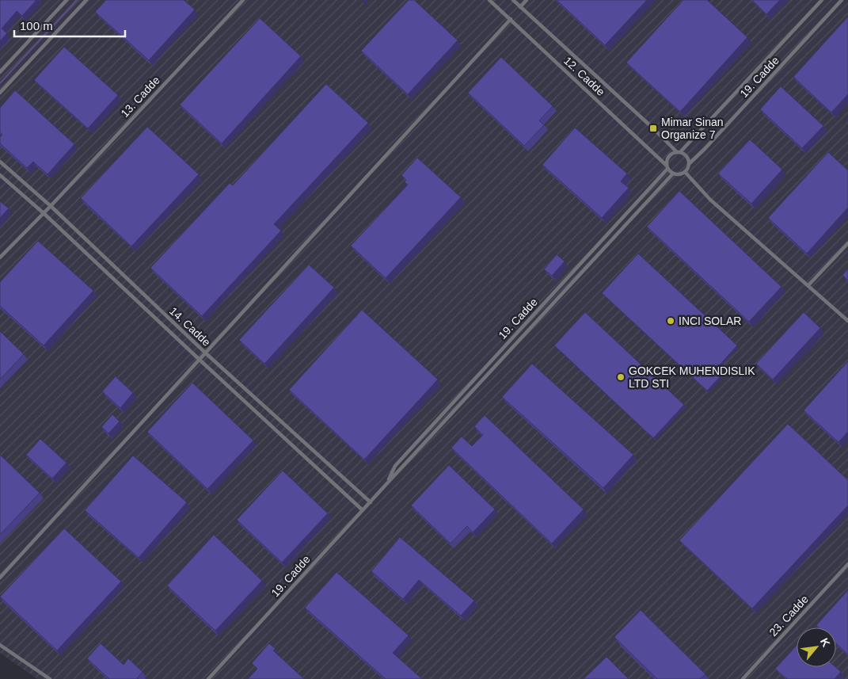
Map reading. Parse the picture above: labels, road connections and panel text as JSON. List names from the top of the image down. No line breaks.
{"streets":{"lane":["12. Cadde","19. Cadde","13. Cadde","14. Cadde","23. Cadde"]},"crossings":[["12. Cadde","19. Cadde"],["19. Cadde","14. Cadde"],["13. Cadde","14. Cadde"]],"places":{"transit":["Mimar Sinan Organize 7"],"other":["INCI SOLAR","GOKCEK MUHENDISLIK LTD STI"]},"scale_bar":"100 m","north":"top right"}
